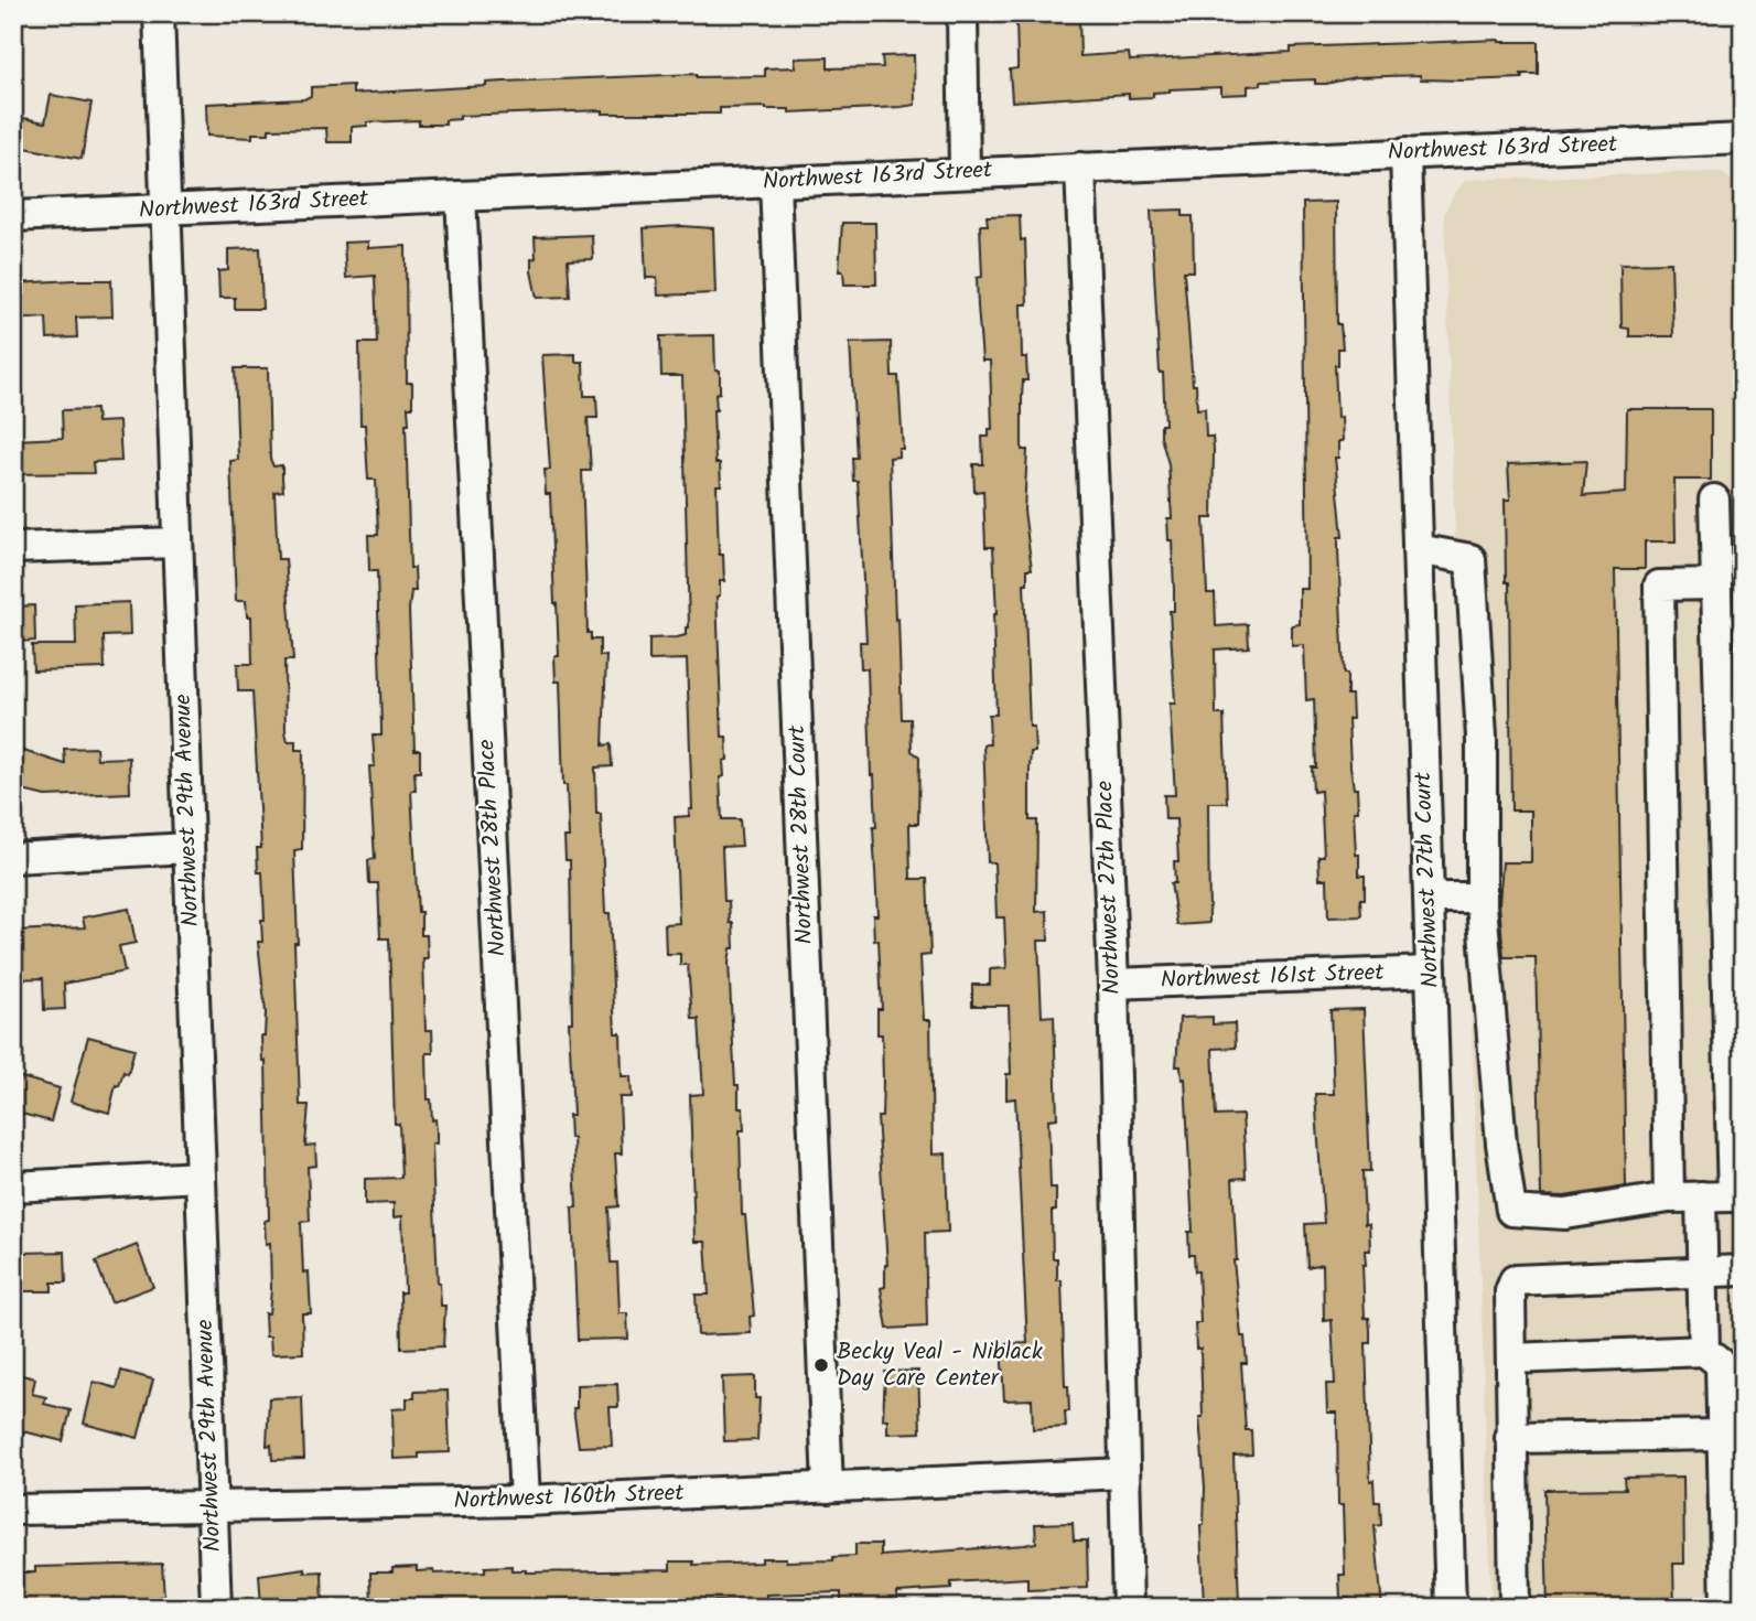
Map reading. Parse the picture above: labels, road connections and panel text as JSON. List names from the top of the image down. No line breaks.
{"streets":{"street":["Northwest 163rd Street","Northwest 29th Avenue","Northwest 28th Court","Northwest 28th Place","Northwest 27th Court","Northwest 27th Place","Northwest 161st Street","Northwest 160th Street"]},"crossings":[["Northwest 163rd Street","Northwest 29th Avenue"],["Northwest 163rd Street","Northwest 28th Court"],["Northwest 163rd Street","Northwest 28th Place"],["Northwest 163rd Street","Northwest 27th Court"],["Northwest 163rd Street","Northwest 27th Place"],["Northwest 29th Avenue","Northwest 160th Street"],["Northwest 28th Court","Northwest 160th Street"],["Northwest 28th Place","Northwest 160th Street"],["Northwest 27th Court","Northwest 161st Street"],["Northwest 27th Place","Northwest 161st Street"],["Northwest 27th Place","Northwest 160th Street"]],"places":["Becky Veal - Niblack Day Care Center"]}
